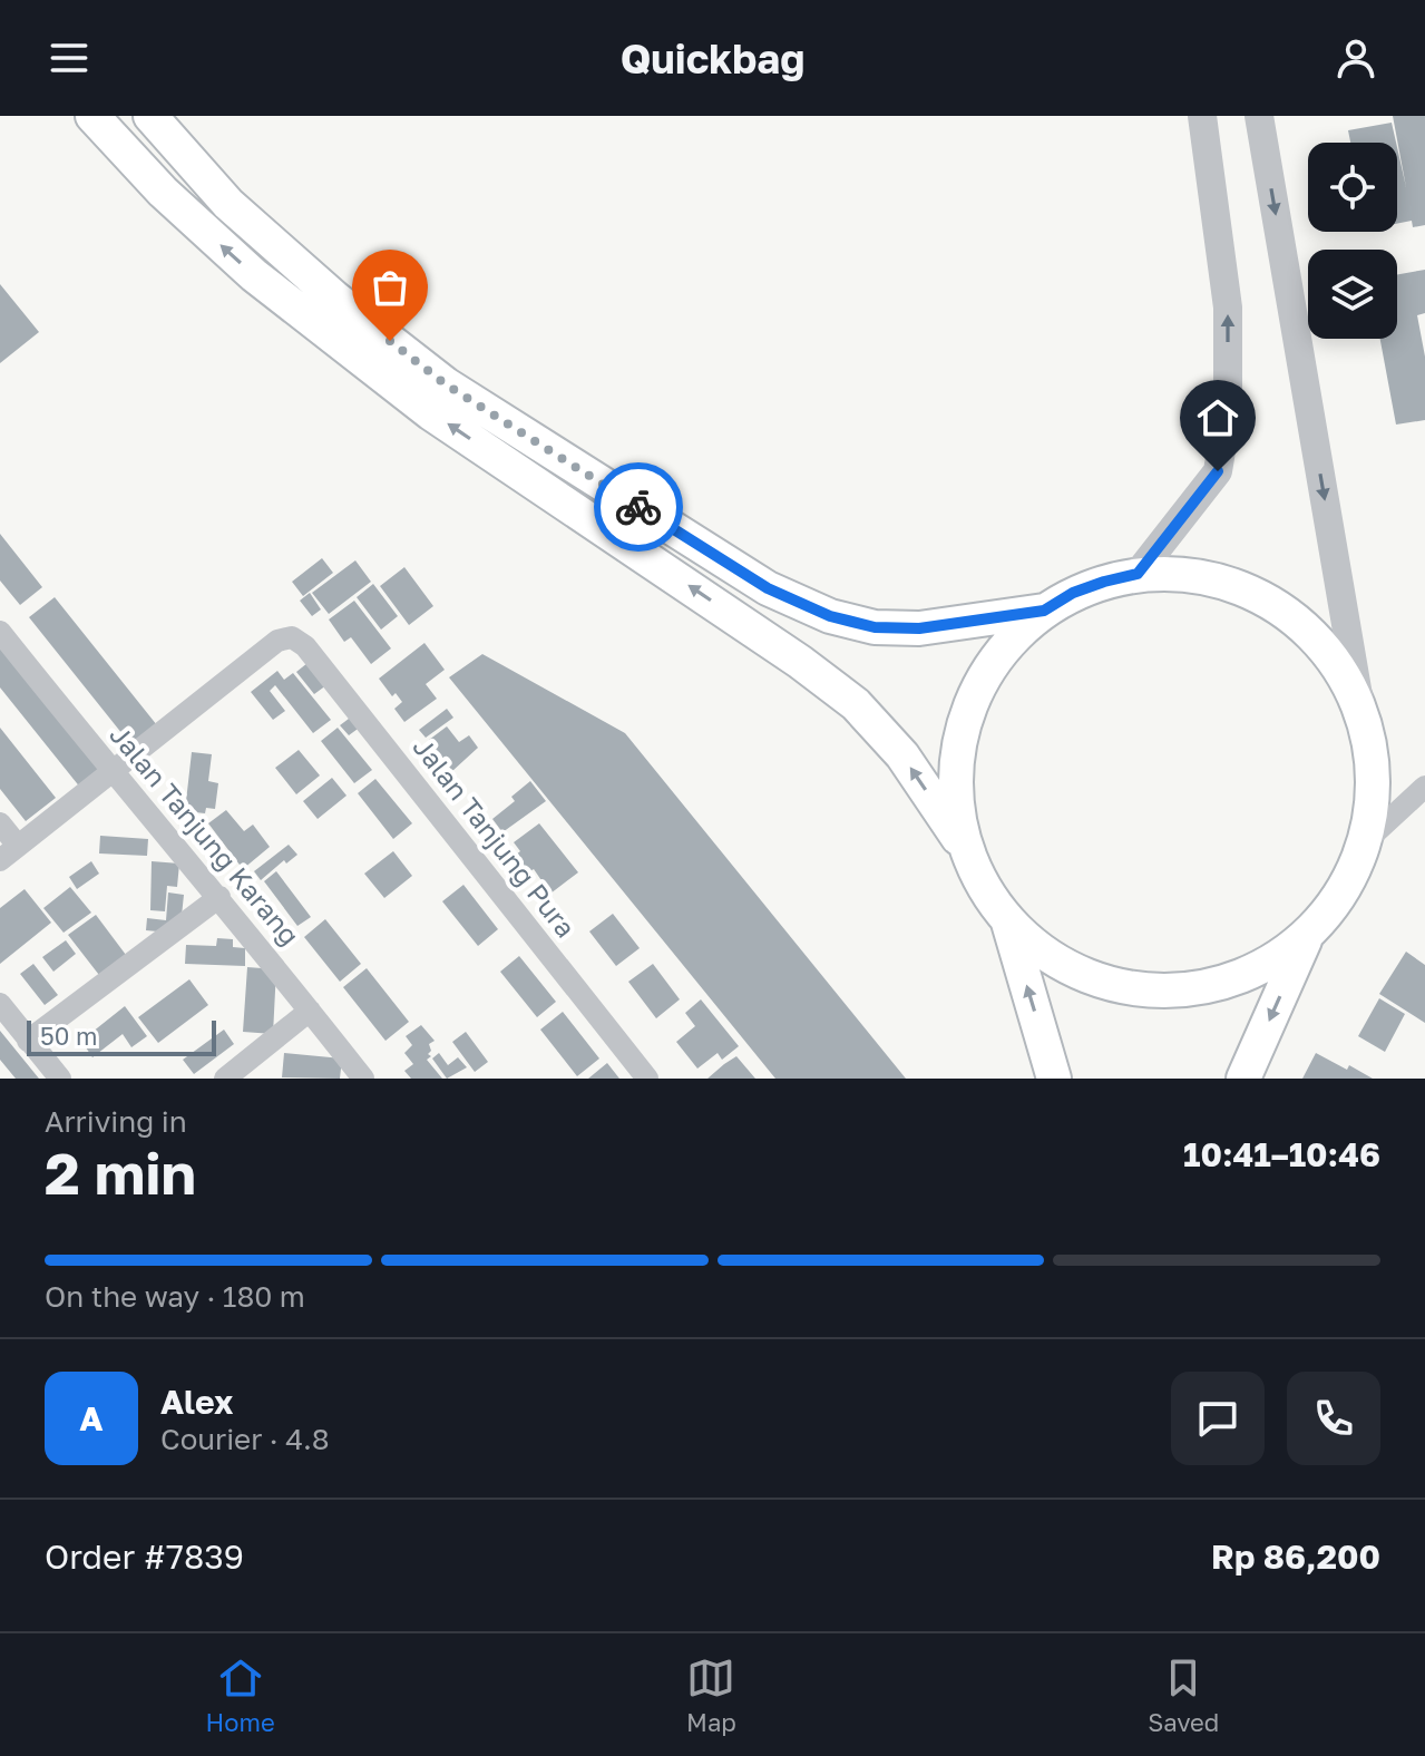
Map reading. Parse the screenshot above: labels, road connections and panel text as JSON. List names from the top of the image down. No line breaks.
{"streets":{"street":["Jalan Tanjung Karang","Jalan Tanjung Pura"]},"crossings":[["Jalan Tanjung Karang","Jalan Tanjung Pura"]],"scale_bar":"50 m","page":{"header":"Quickbag","scale":"50 m","heading":["2 min","Arriving in","10:41–10:46"],"panel":["Alex","Courier · 4.8","Order #7839","Rp 86,200"],"bar":"On the way · 180 m","round":"A","tabs":["Home","Map","Saved"]}}
